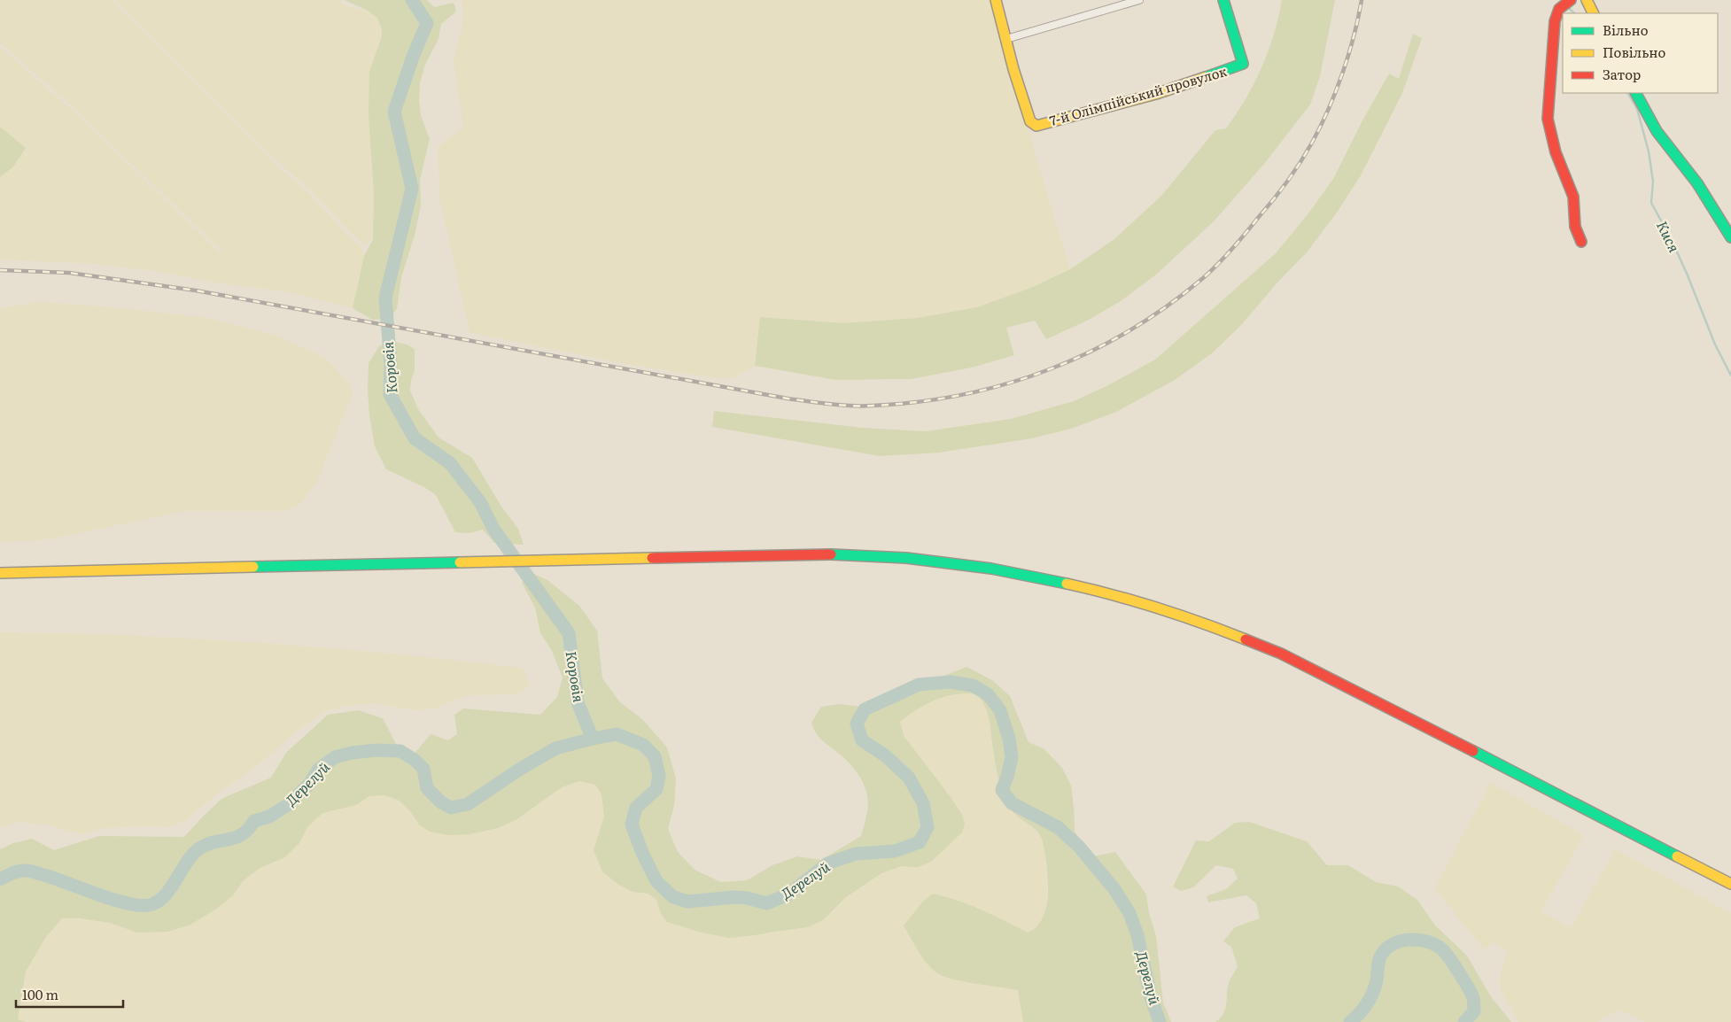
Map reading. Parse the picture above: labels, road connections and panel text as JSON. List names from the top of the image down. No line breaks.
{"streets":{"main road":["7-й Олімпійський провулок"]},"water":["Кися","Коровія","Дерелуй"],"legend":["Вільно","Повільно","Затор"],"scale_bar":"100 m"}
